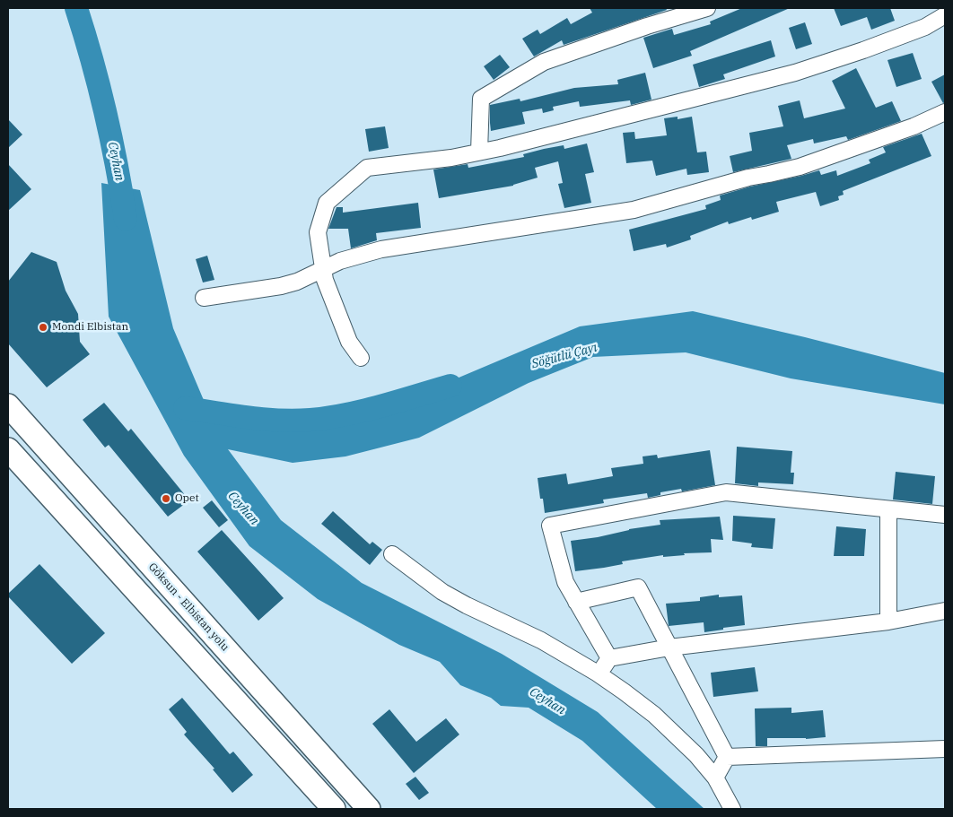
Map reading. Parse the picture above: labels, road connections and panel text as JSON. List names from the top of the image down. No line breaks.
{"streets":{"highway":["Göksun - Elbistan yolu"]},"water":["Ceyhan","Söğütlü Çayı"],"places":["Mondi Elbistan","Opet"]}
